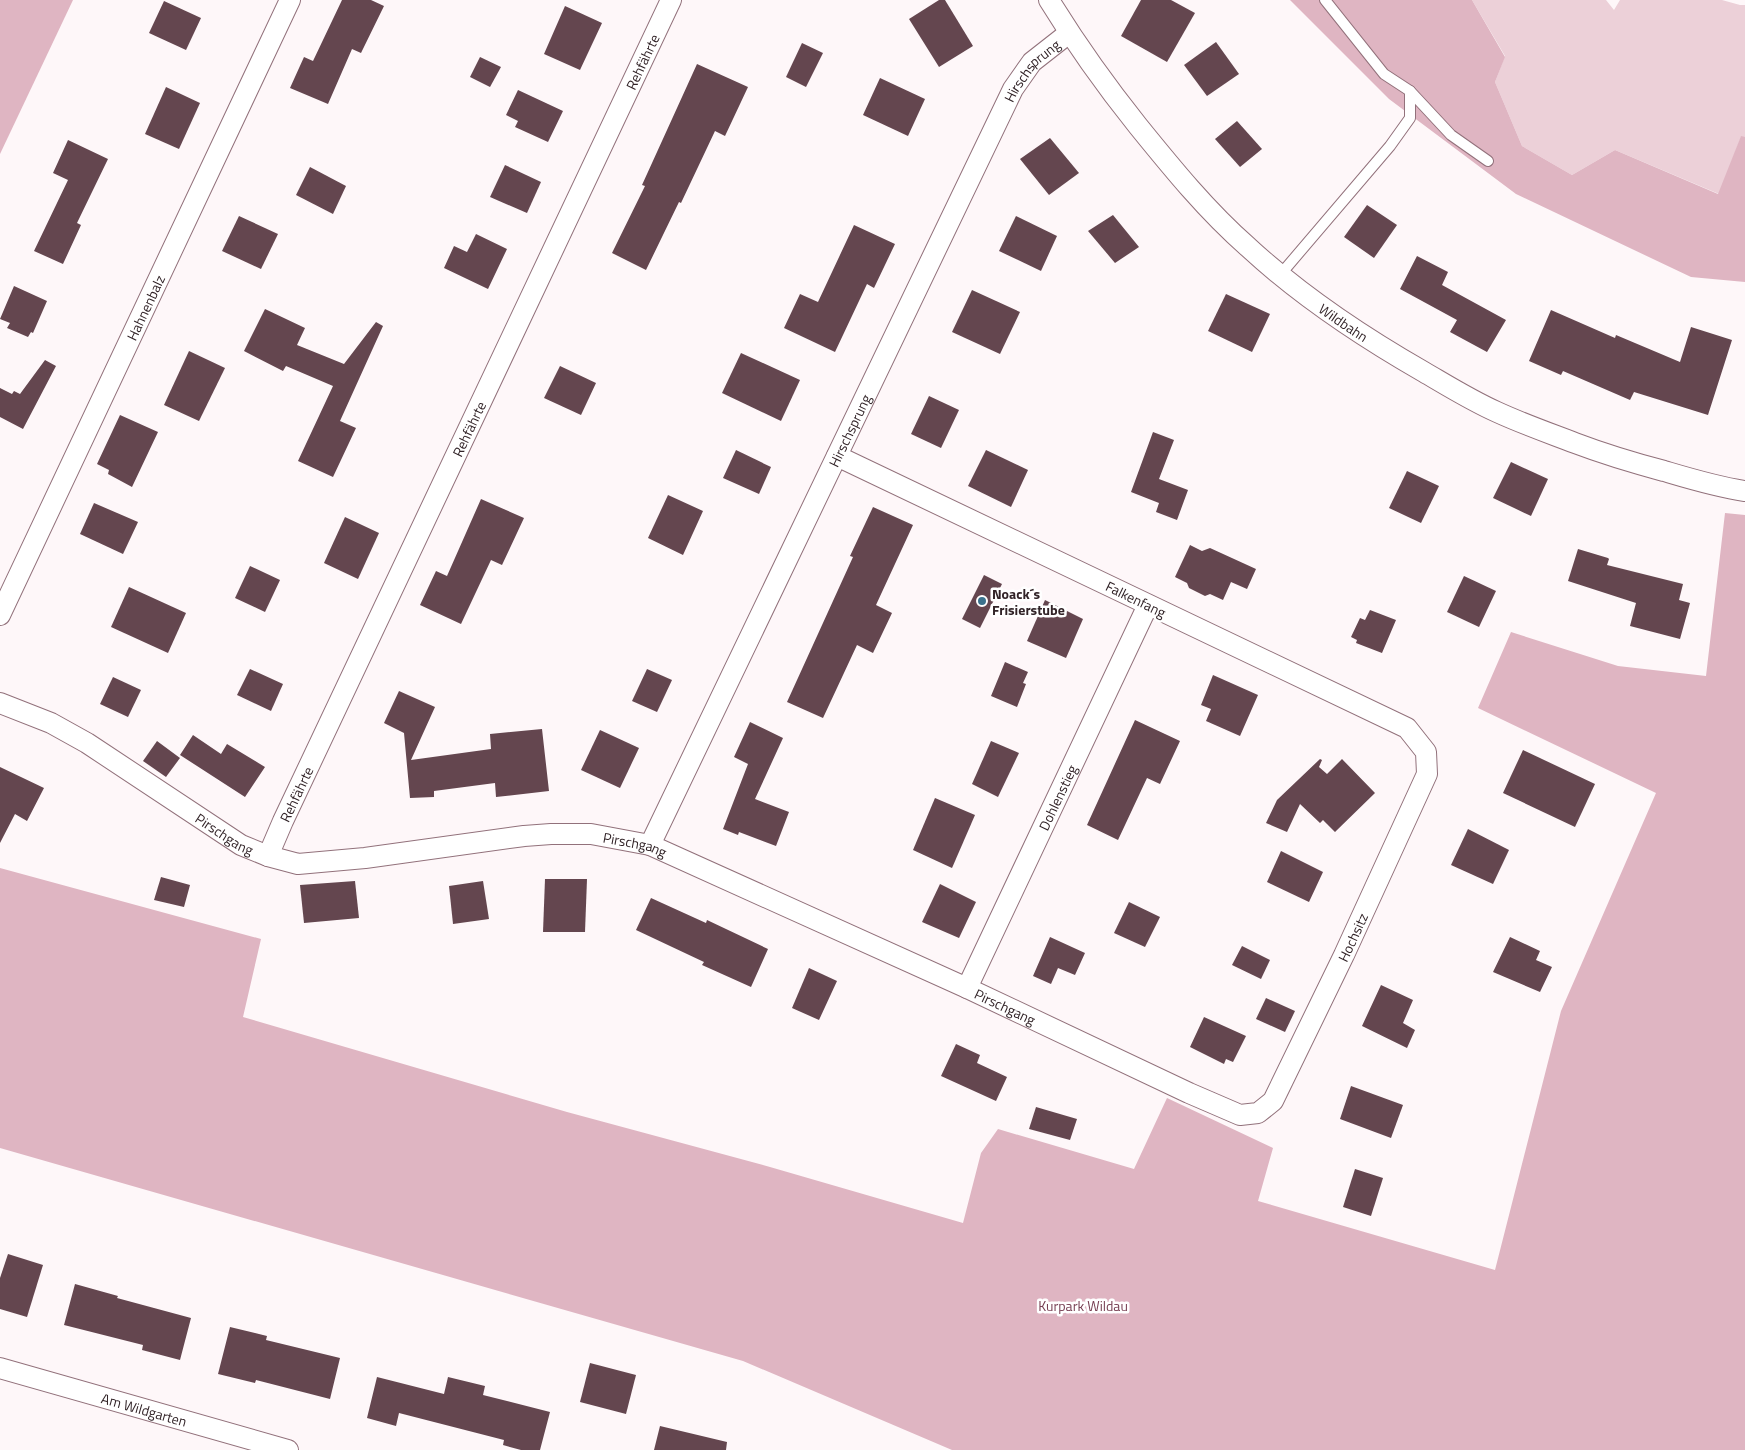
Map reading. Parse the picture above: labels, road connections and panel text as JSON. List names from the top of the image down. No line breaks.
{"streets":{"street":["Rehfährte","Hirschsprung","Hahnenbalz","Wildbahn","Falkenfang","Dohlenstieg","Pirschgang","Hochsitz","Am Wildgarten"]},"crossings":[["Rehfährte","Pirschgang"],["Hirschsprung","Wildbahn"],["Hirschsprung","Falkenfang"],["Hirschsprung","Pirschgang"],["Falkenfang","Dohlenstieg"],["Falkenfang","Hochsitz"],["Dohlenstieg","Pirschgang"],["Pirschgang","Hochsitz"]],"parks":["Kurpark Wildau"],"places":["Noack´s Frisierstube"]}
